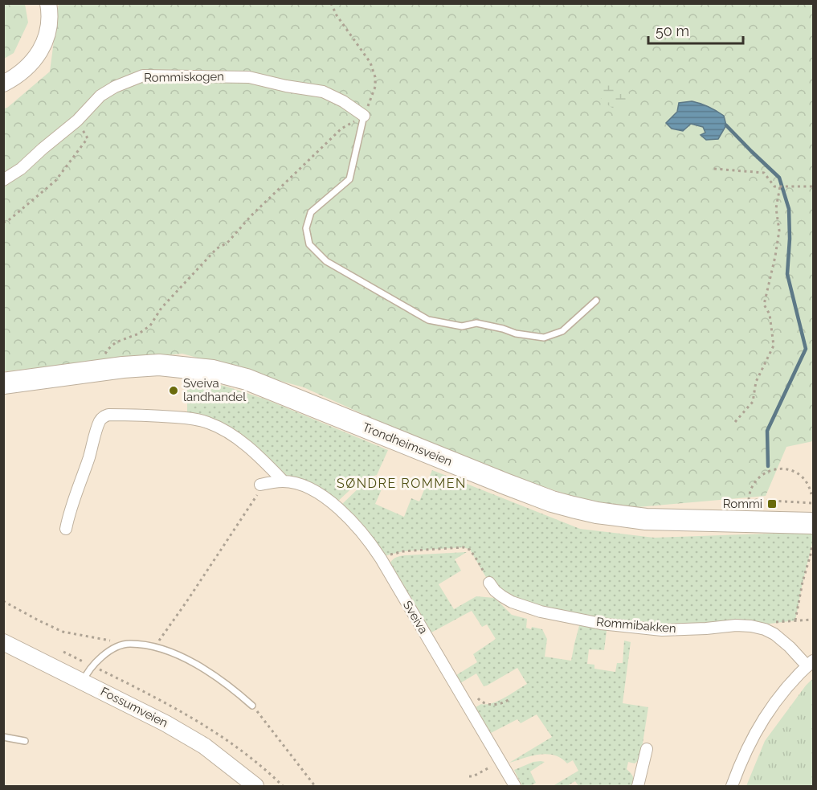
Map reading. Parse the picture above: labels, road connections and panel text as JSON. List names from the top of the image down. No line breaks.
{"streets":{"highway":["Trondheimsveien"],"street":["Rommiskogen","Sveiva","Rommibakken","Fossumveien"]},"districts":["SØNDRE ROMMEN"],"places":{"other":["Sveiva landhandel"],"transit":["Rommi"]},"scale_bar":"50 m"}
